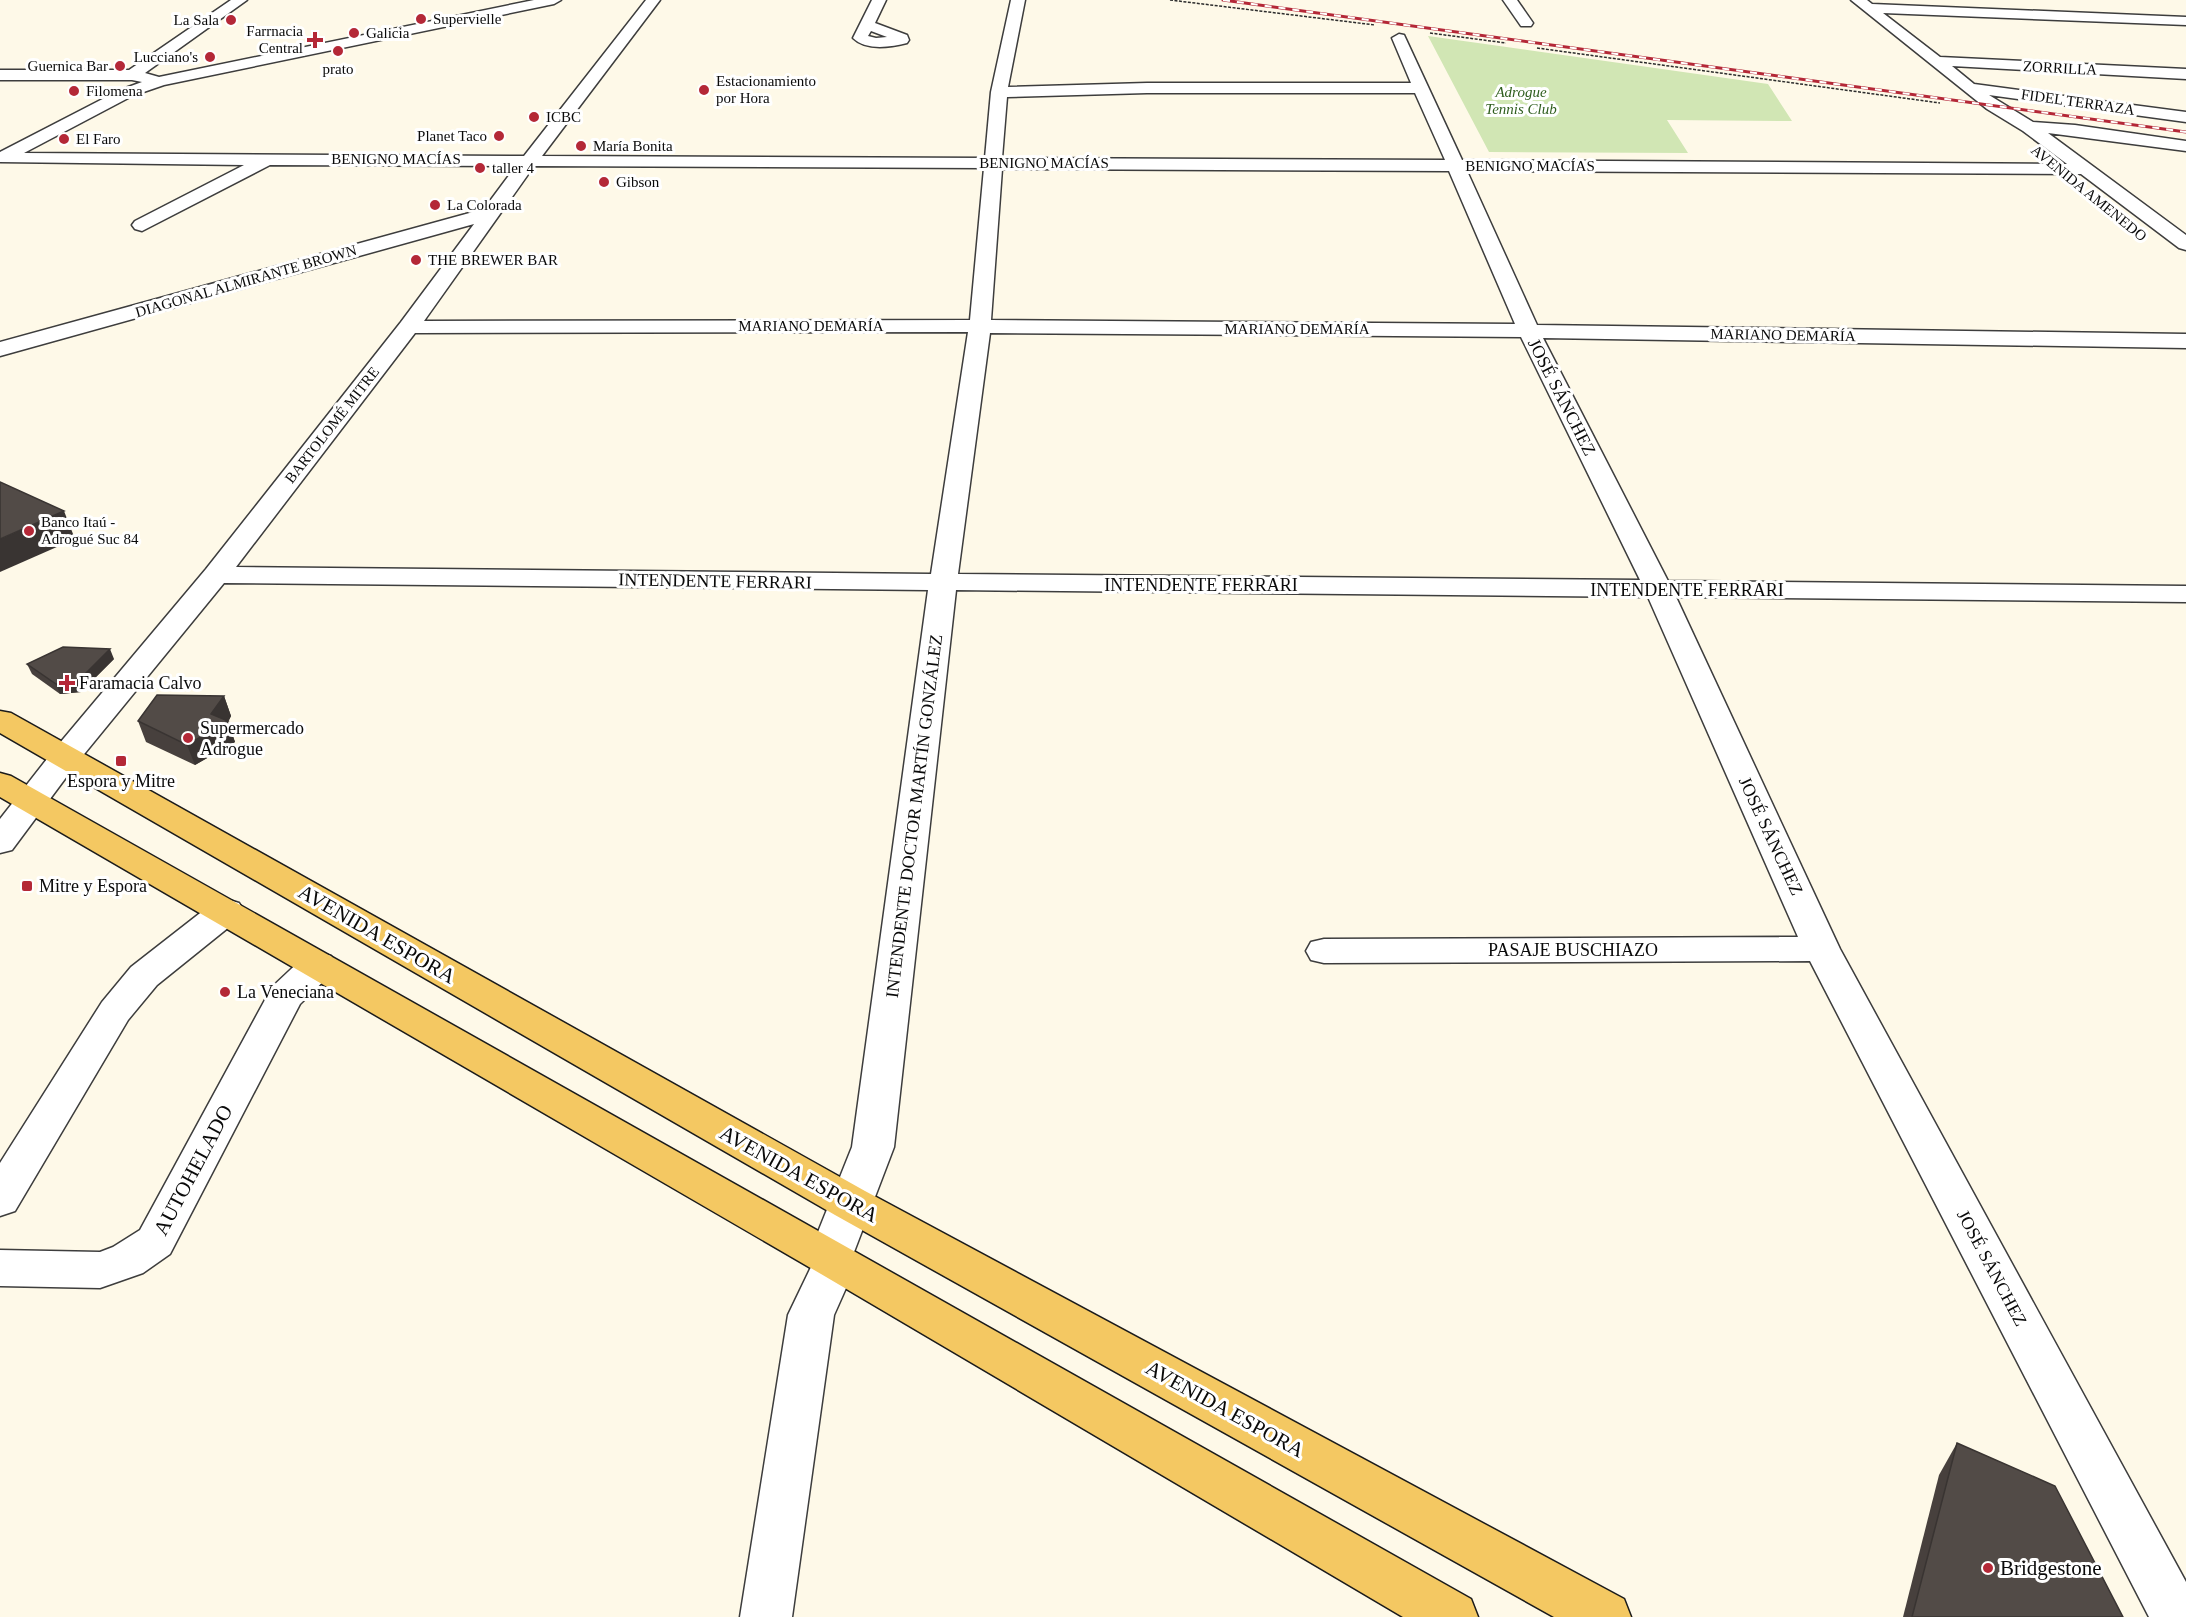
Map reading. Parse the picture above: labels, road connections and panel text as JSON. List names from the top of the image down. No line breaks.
{"streets":{"main road":["AVENIDA ESPORA"],"street":["ZORRILLA","FIDEL TERRAZA","BENIGNO MACÍAS","AVENIDA AMENEDO","DIAGONAL ALMIRANTE BROWN","MARIANO DEMARÍA","JOSÉ SÁNCHEZ","BARTOLOMÉ MITRE","INTENDENTE FERRARI","INTENDENTE DOCTOR MARTÍN GONZÁLEZ","PASAJE BUSCHIAZO","AUTOHELADO"]},"crossings":[["ZORRILLA","AVENIDA AMENEDO"],["FIDEL TERRAZA","AVENIDA AMENEDO"],["BENIGNO MACÍAS","AVENIDA AMENEDO"],["BENIGNO MACÍAS","JOSÉ SÁNCHEZ"],["BENIGNO MACÍAS","BARTOLOMÉ MITRE"],["BENIGNO MACÍAS","INTENDENTE DOCTOR MARTÍN GONZÁLEZ"],["DIAGONAL ALMIRANTE BROWN","BARTOLOMÉ MITRE"],["MARIANO DEMARÍA","JOSÉ SÁNCHEZ"],["MARIANO DEMARÍA","BARTOLOMÉ MITRE"],["MARIANO DEMARÍA","INTENDENTE DOCTOR MARTÍN GONZÁLEZ"],["JOSÉ SÁNCHEZ","INTENDENTE FERRARI"],["JOSÉ SÁNCHEZ","PASAJE BUSCHIAZO"],["BARTOLOMÉ MITRE","INTENDENTE FERRARI"],["BARTOLOMÉ MITRE","AVENIDA ESPORA"],["INTENDENTE FERRARI","INTENDENTE DOCTOR MARTÍN GONZÁLEZ"],["INTENDENTE DOCTOR MARTÍN GONZÁLEZ","AVENIDA ESPORA"]],"parks":["Adrogue Tennis Club"],"places":{"other":["Supervielle","La Sala","Galicia","prato","Lucciano's","Guernica Bar","Estacionamiento por Hora","Filomena","ICBC","Planet Taco","El Faro","María Bonita","taller 4","Gibson","La Colorada","THE BREWER BAR","Banco Itaú - Adrogué Suc 84","Supermercado Adrogue","La Veneciana","Bridgestone"],"health":["Farrnacia Central","Faramacia Calvo"],"transit":["Espora y Mitre","Mitre y Espora"]}}
